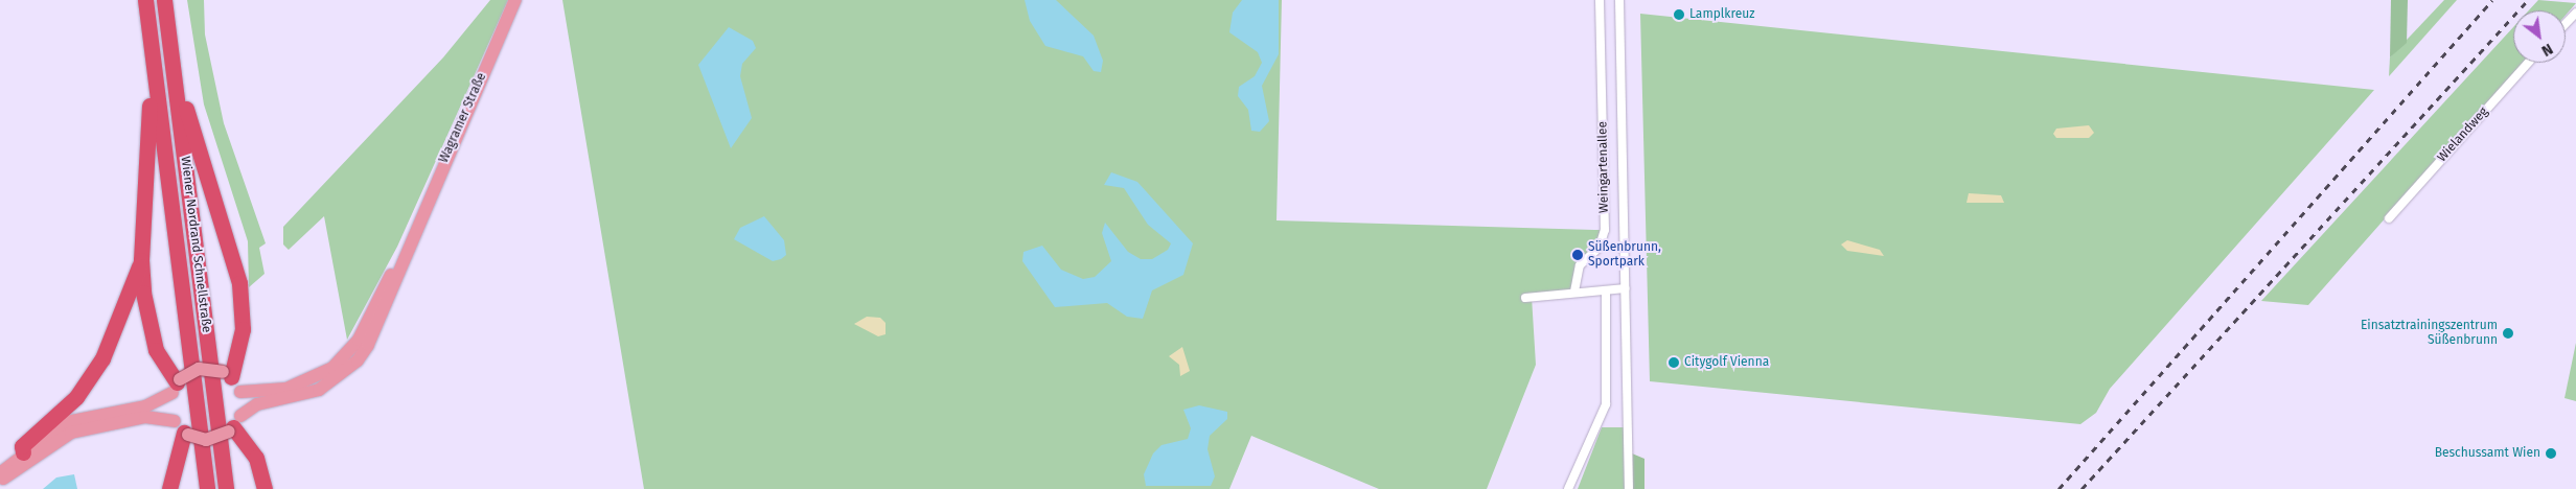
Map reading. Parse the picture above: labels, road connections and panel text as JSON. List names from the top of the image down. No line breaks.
{"streets":{"highway":["Wiener Nordrand Schnellstraße"],"main road":["Wagramer Straße"],"street":["Wielandweg","Weingartenallee"]},"places":["Lamplkreuz","Süßenbrunn, Sportpark","Einsatztrainingszentrum Süßenbrunn","Citygolf Vienna","Beschussamt Wien"],"north":"bottom right"}
